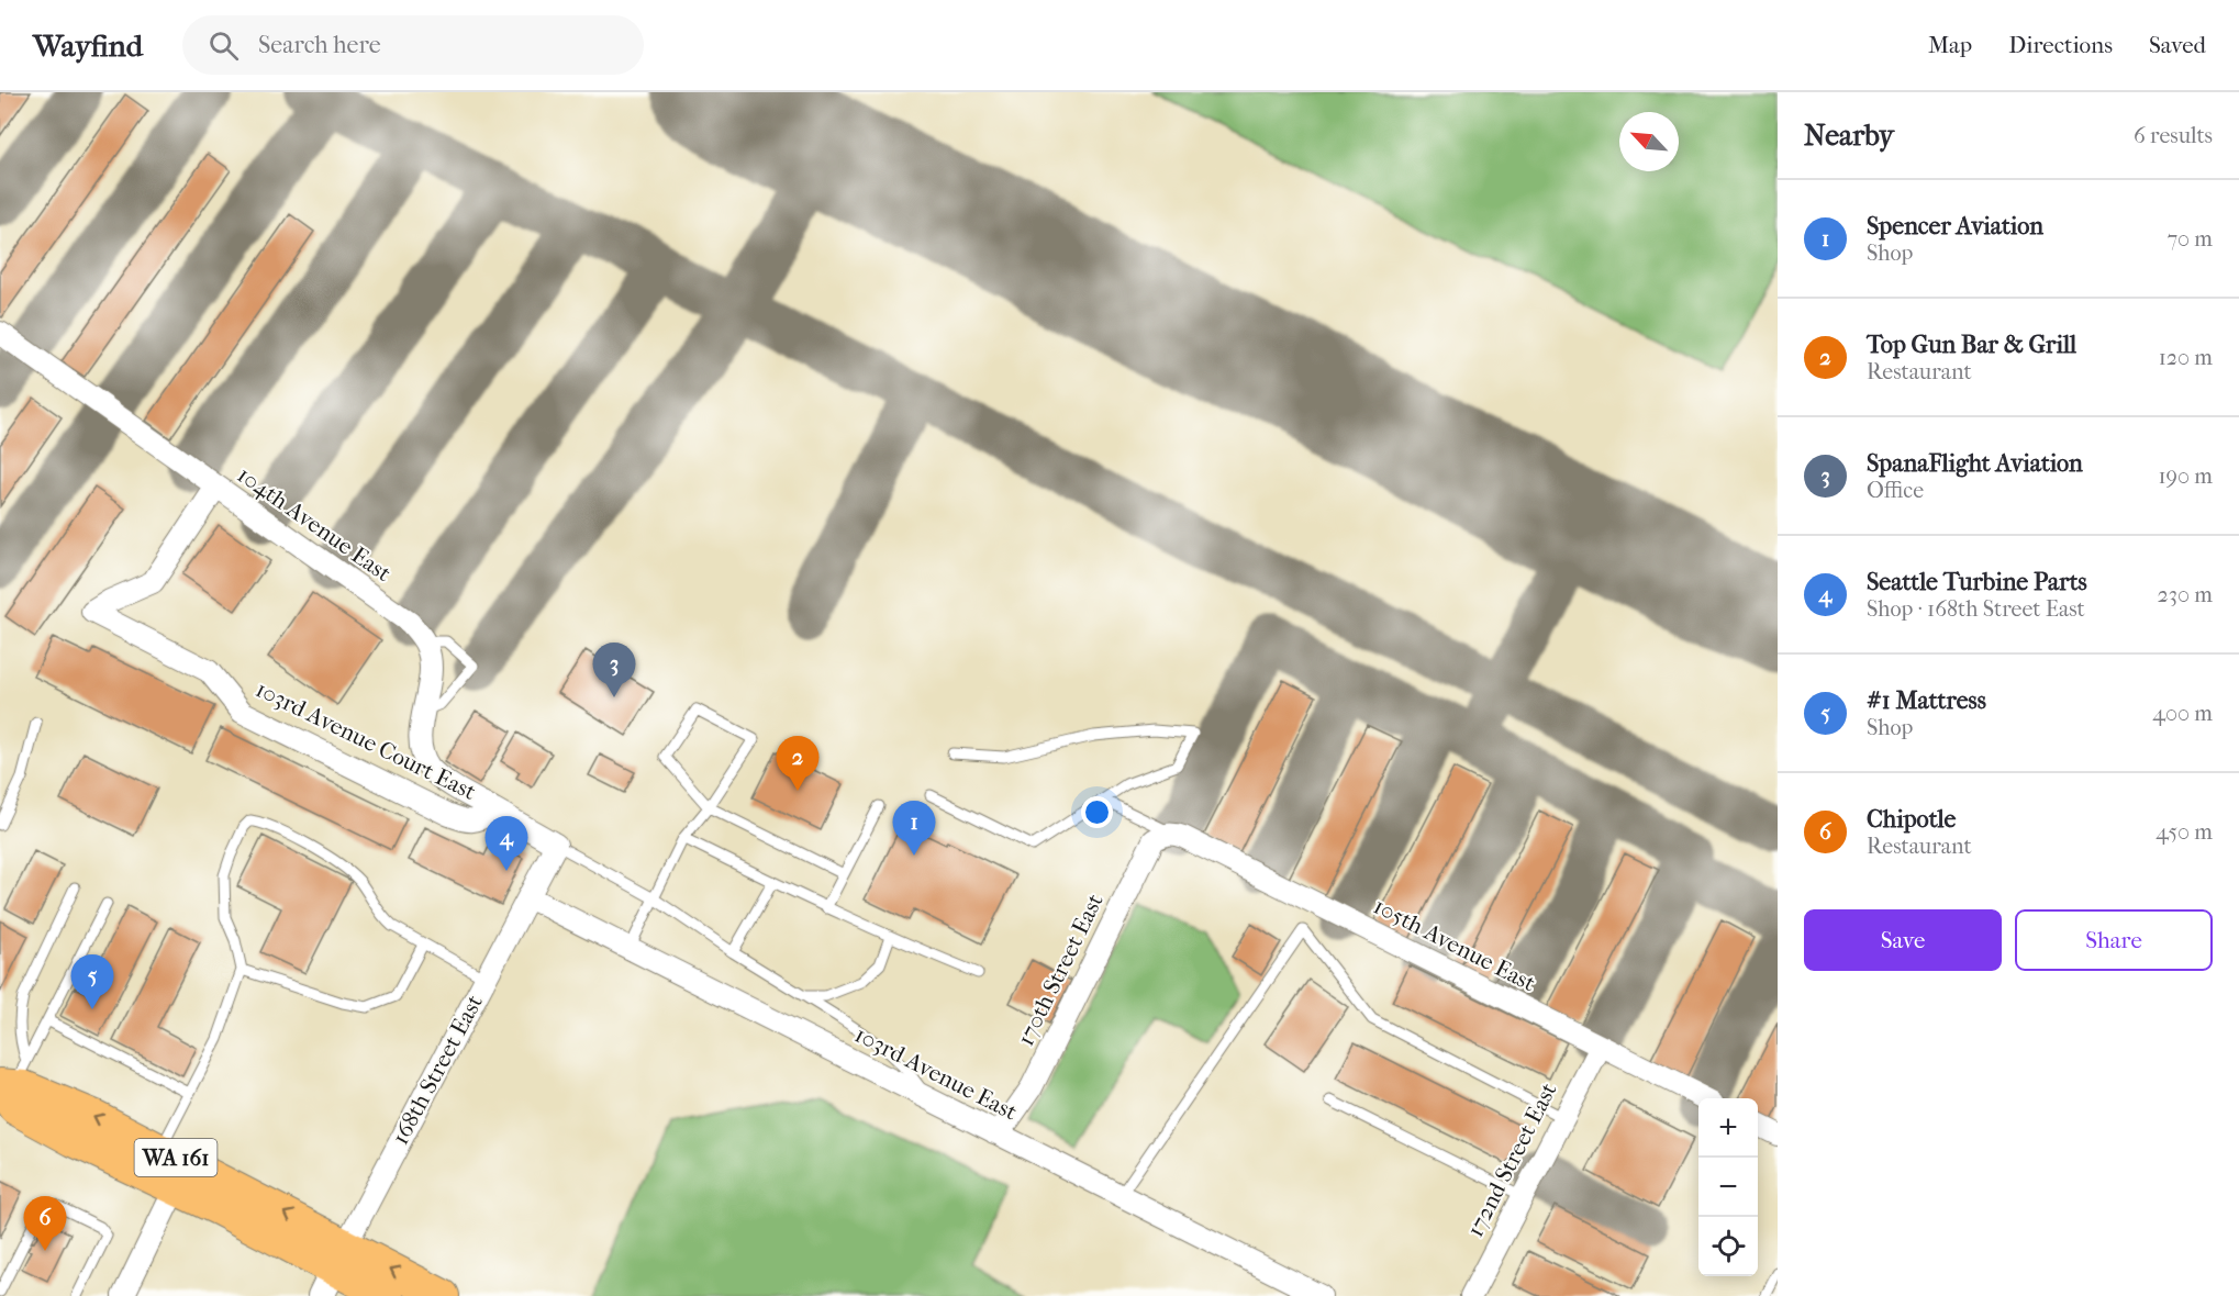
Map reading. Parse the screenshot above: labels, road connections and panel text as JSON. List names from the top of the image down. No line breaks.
{"streets":{"main road":["WA 161"],"street":["104th Avenue East","103rd Avenue Court East","105th Avenue East","170th Street East","168th Street East","103rd Avenue East","172nd Street East"]},"crossings":[["104th Avenue East","103rd Avenue Court East"],["103rd Avenue Court East","168th Street East"],["105th Avenue East","170th Street East"],["105th Avenue East","172nd Street East"],["170th Street East","103rd Avenue East"],["168th Street East","103rd Avenue East"],["168th Street East","WA 161"]],"north":"top left","page":{"header":"Wayfind","search":"Search here","nav":["Map","Directions","Saved"],"heading":["Nearby","6 results"],"list":[{"mark":"1","name":"Spencer Aviation","note":"Shop","value":"70 m"},{"mark":"2","name":"Top Gun Bar & Grill","note":"Restaurant","value":"120 m"},{"mark":"3","name":"SpanaFlight Aviation","note":"Office","value":"190 m"},{"mark":"4","name":"Seattle Turbine Parts","note":"Shop · 168th Street East","value":"230 m"},{"mark":"5","name":"#1 Mattress","note":"Shop","value":"400 m"},{"mark":"6","name":"Chipotle","note":"Restaurant","value":"450 m"}],"pins":["3","2","1","4","5","6"],"buttons":["Save","Share"],"map_buttons":["+","−"]}}
